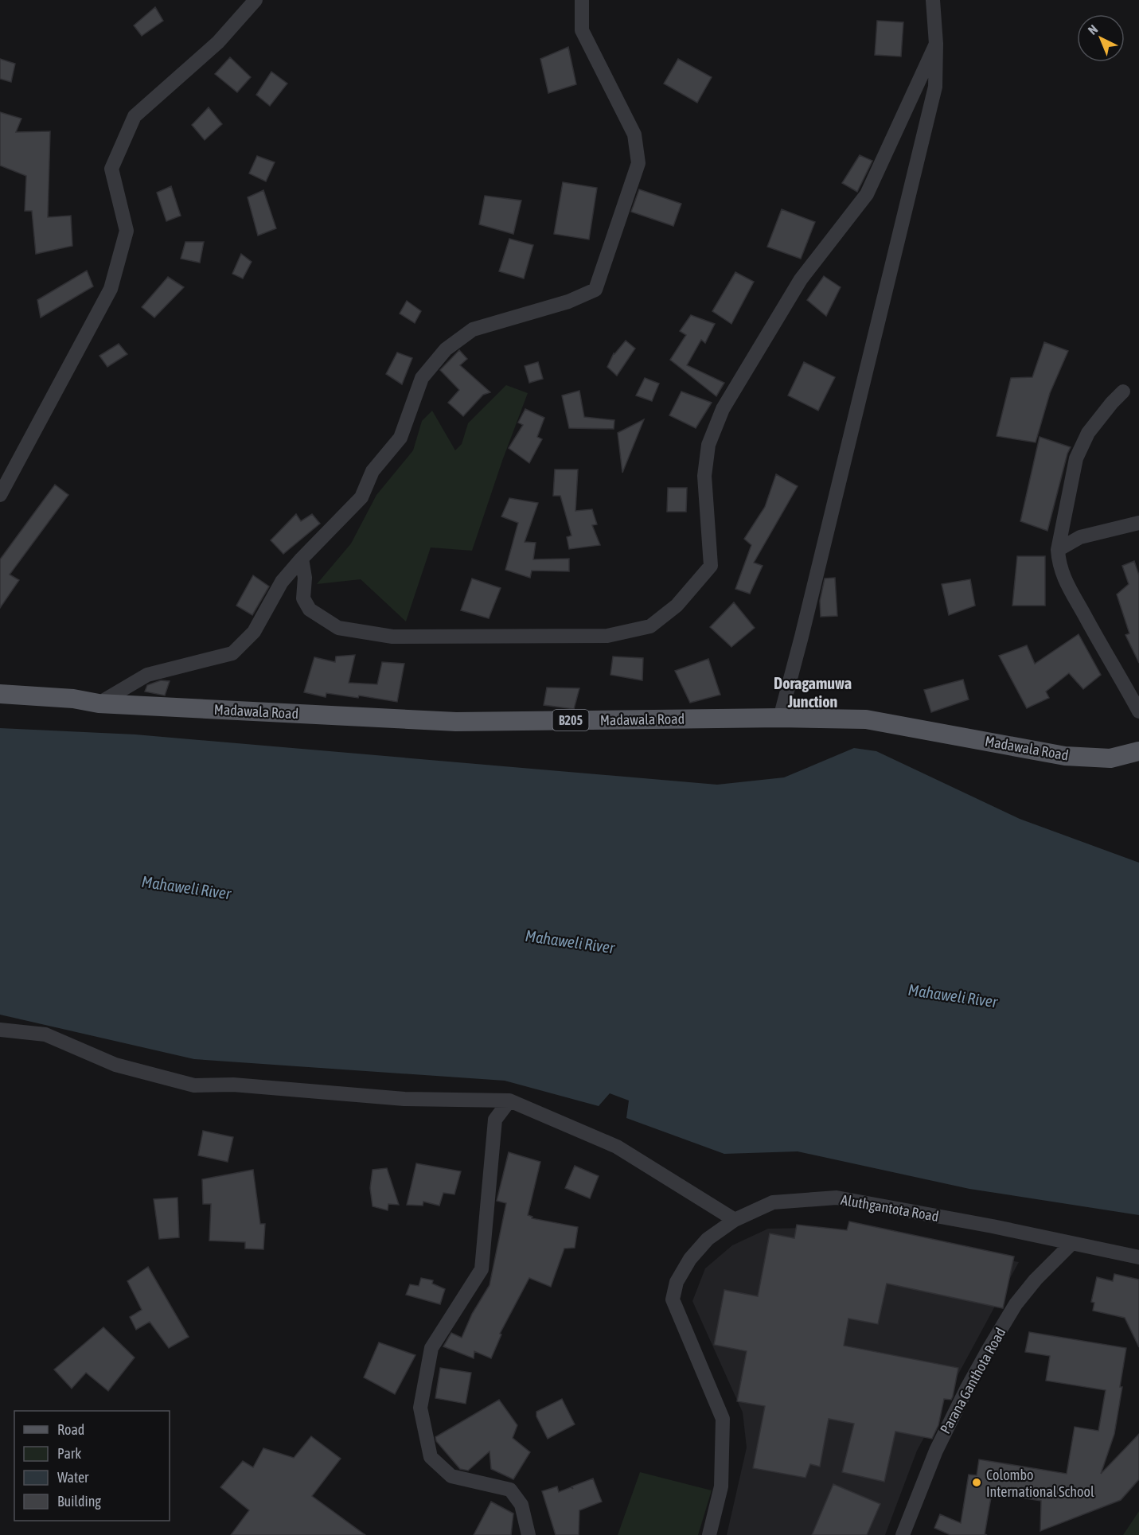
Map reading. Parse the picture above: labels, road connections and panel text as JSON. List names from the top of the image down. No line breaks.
{"streets":{"main road":["Madawala Road","B205"],"street":["Aluthgantota Road","Parana Ganthota Road"]},"crossings":[["Aluthgantota Road","Parana Ganthota Road"]],"districts":["Doragamuwa Junction"],"water":["Mahaweli River"],"places":["Colombo International School"],"legend":["Road","Park","Water","Building"],"north":"top left"}
